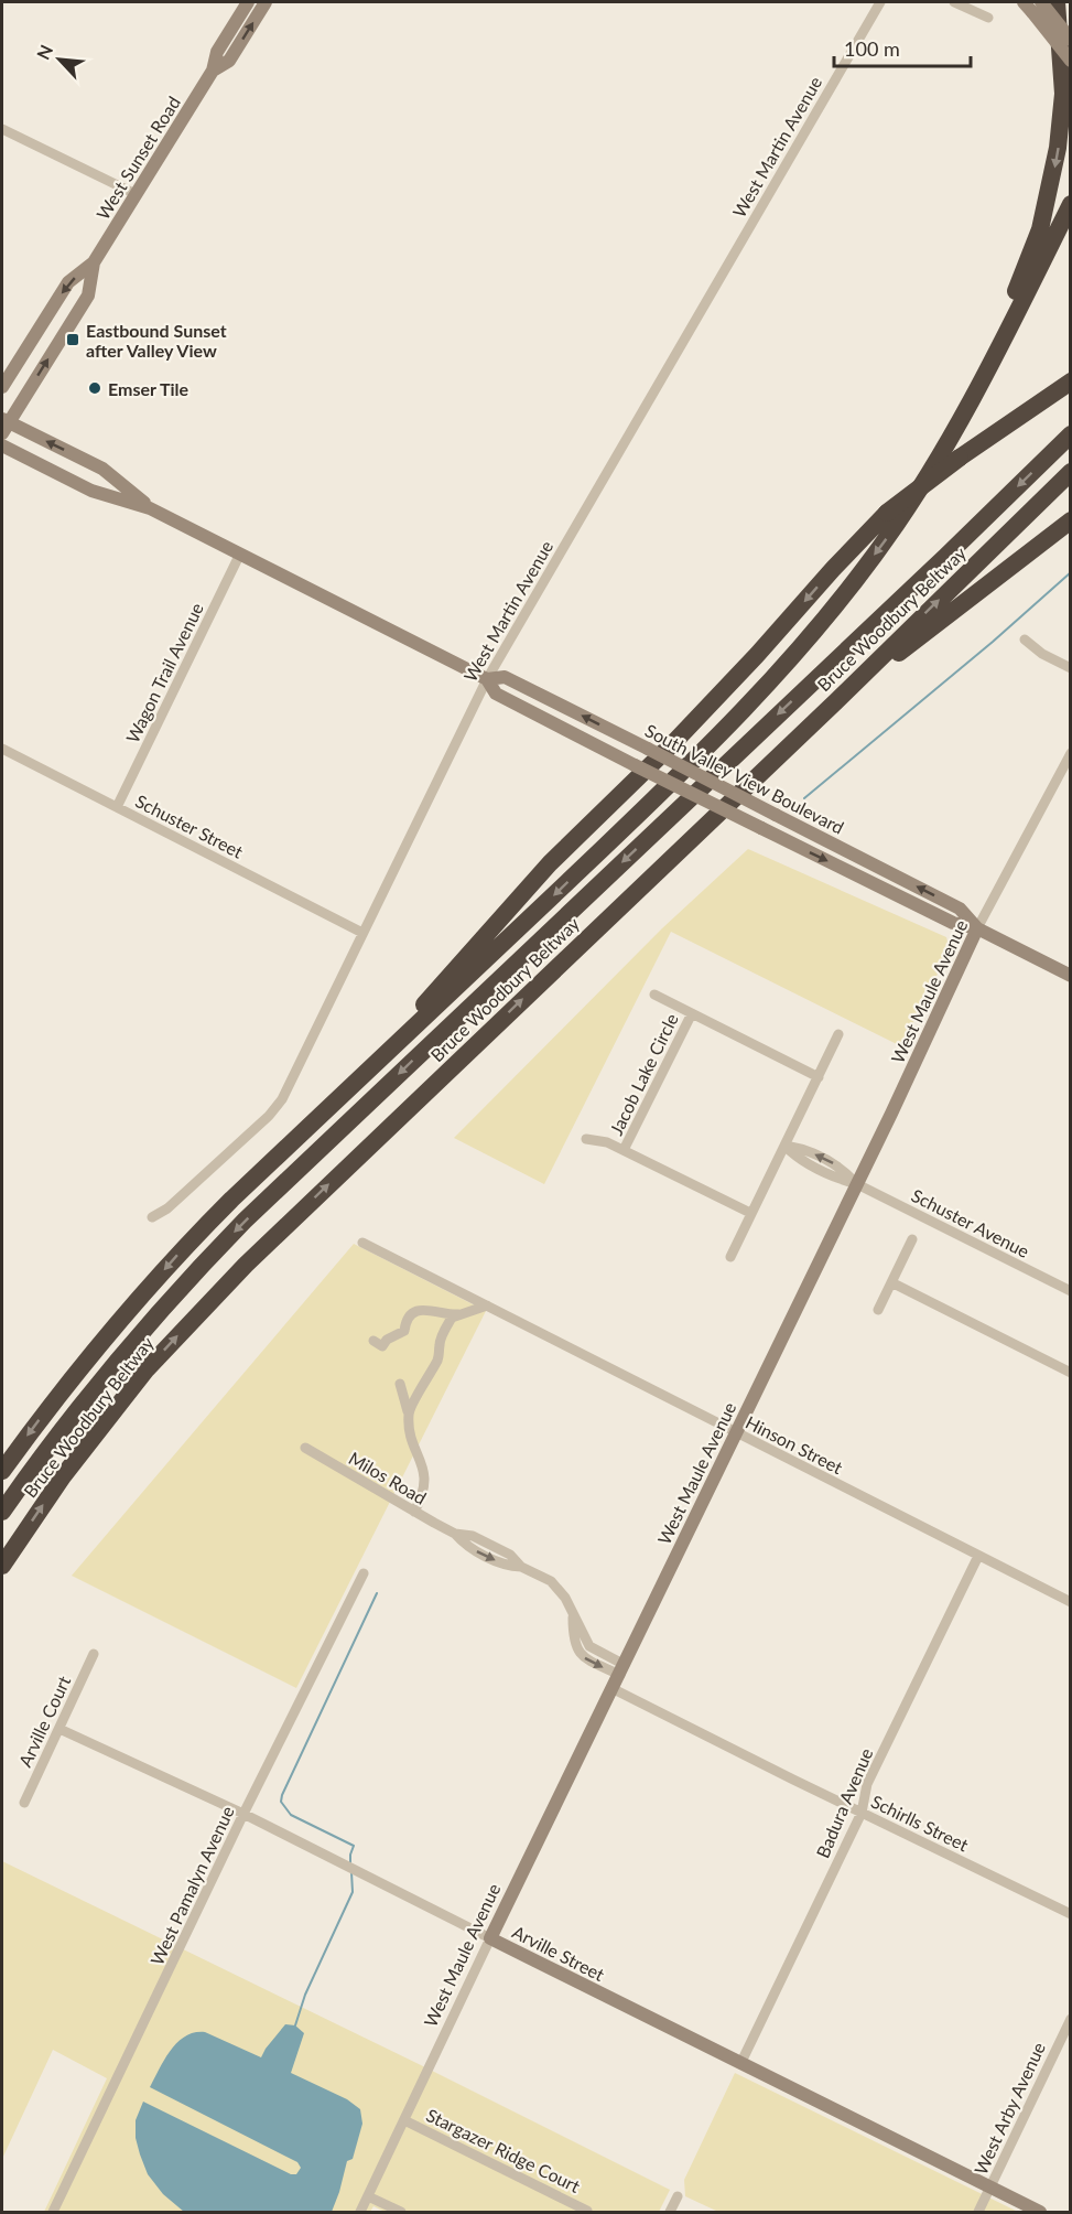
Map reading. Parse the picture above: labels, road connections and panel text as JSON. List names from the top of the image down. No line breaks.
{"streets":{"highway":["Bruce Woodbury Beltway"],"main road":["West Sunset Road","South Valley View Boulevard","West Maule Avenue","Arville Street"],"street":["West Martin Avenue","Wagon Trail Avenue","Schuster Street","Jacob Lake Circle","Schuster Avenue","Hinson Street","Milos Road","Arville Court","Badura Avenue","Schirlls Street","West Pamalyn Avenue","West Arby Avenue","Stargazer Ridge Court"]},"crossings":[["West Martin Avenue","South Valley View Boulevard"],["West Martin Avenue","Schuster Street"],["West Sunset Road","South Valley View Boulevard"],["Wagon Trail Avenue","South Valley View Boulevard"],["Wagon Trail Avenue","Schuster Street"],["South Valley View Boulevard","West Maule Avenue"],["West Maule Avenue","Schuster Avenue"],["West Maule Avenue","Hinson Street"],["West Maule Avenue","Milos Road"],["West Maule Avenue","Schirlls Street"],["West Maule Avenue","Arville Street"],["West Maule Avenue","Stargazer Ridge Court"],["Hinson Street","Badura Avenue"],["Arville Court","Arville Street"],["Badura Avenue","Schirlls Street"],["Badura Avenue","Arville Street"],["West Pamalyn Avenue","Arville Street"],["Arville Street","West Arby Avenue"]],"places":{"transit":["Eastbound Sunset after Valley View"],"other":["Emser Tile"]},"scale_bar":"100 m","north":"top left"}
